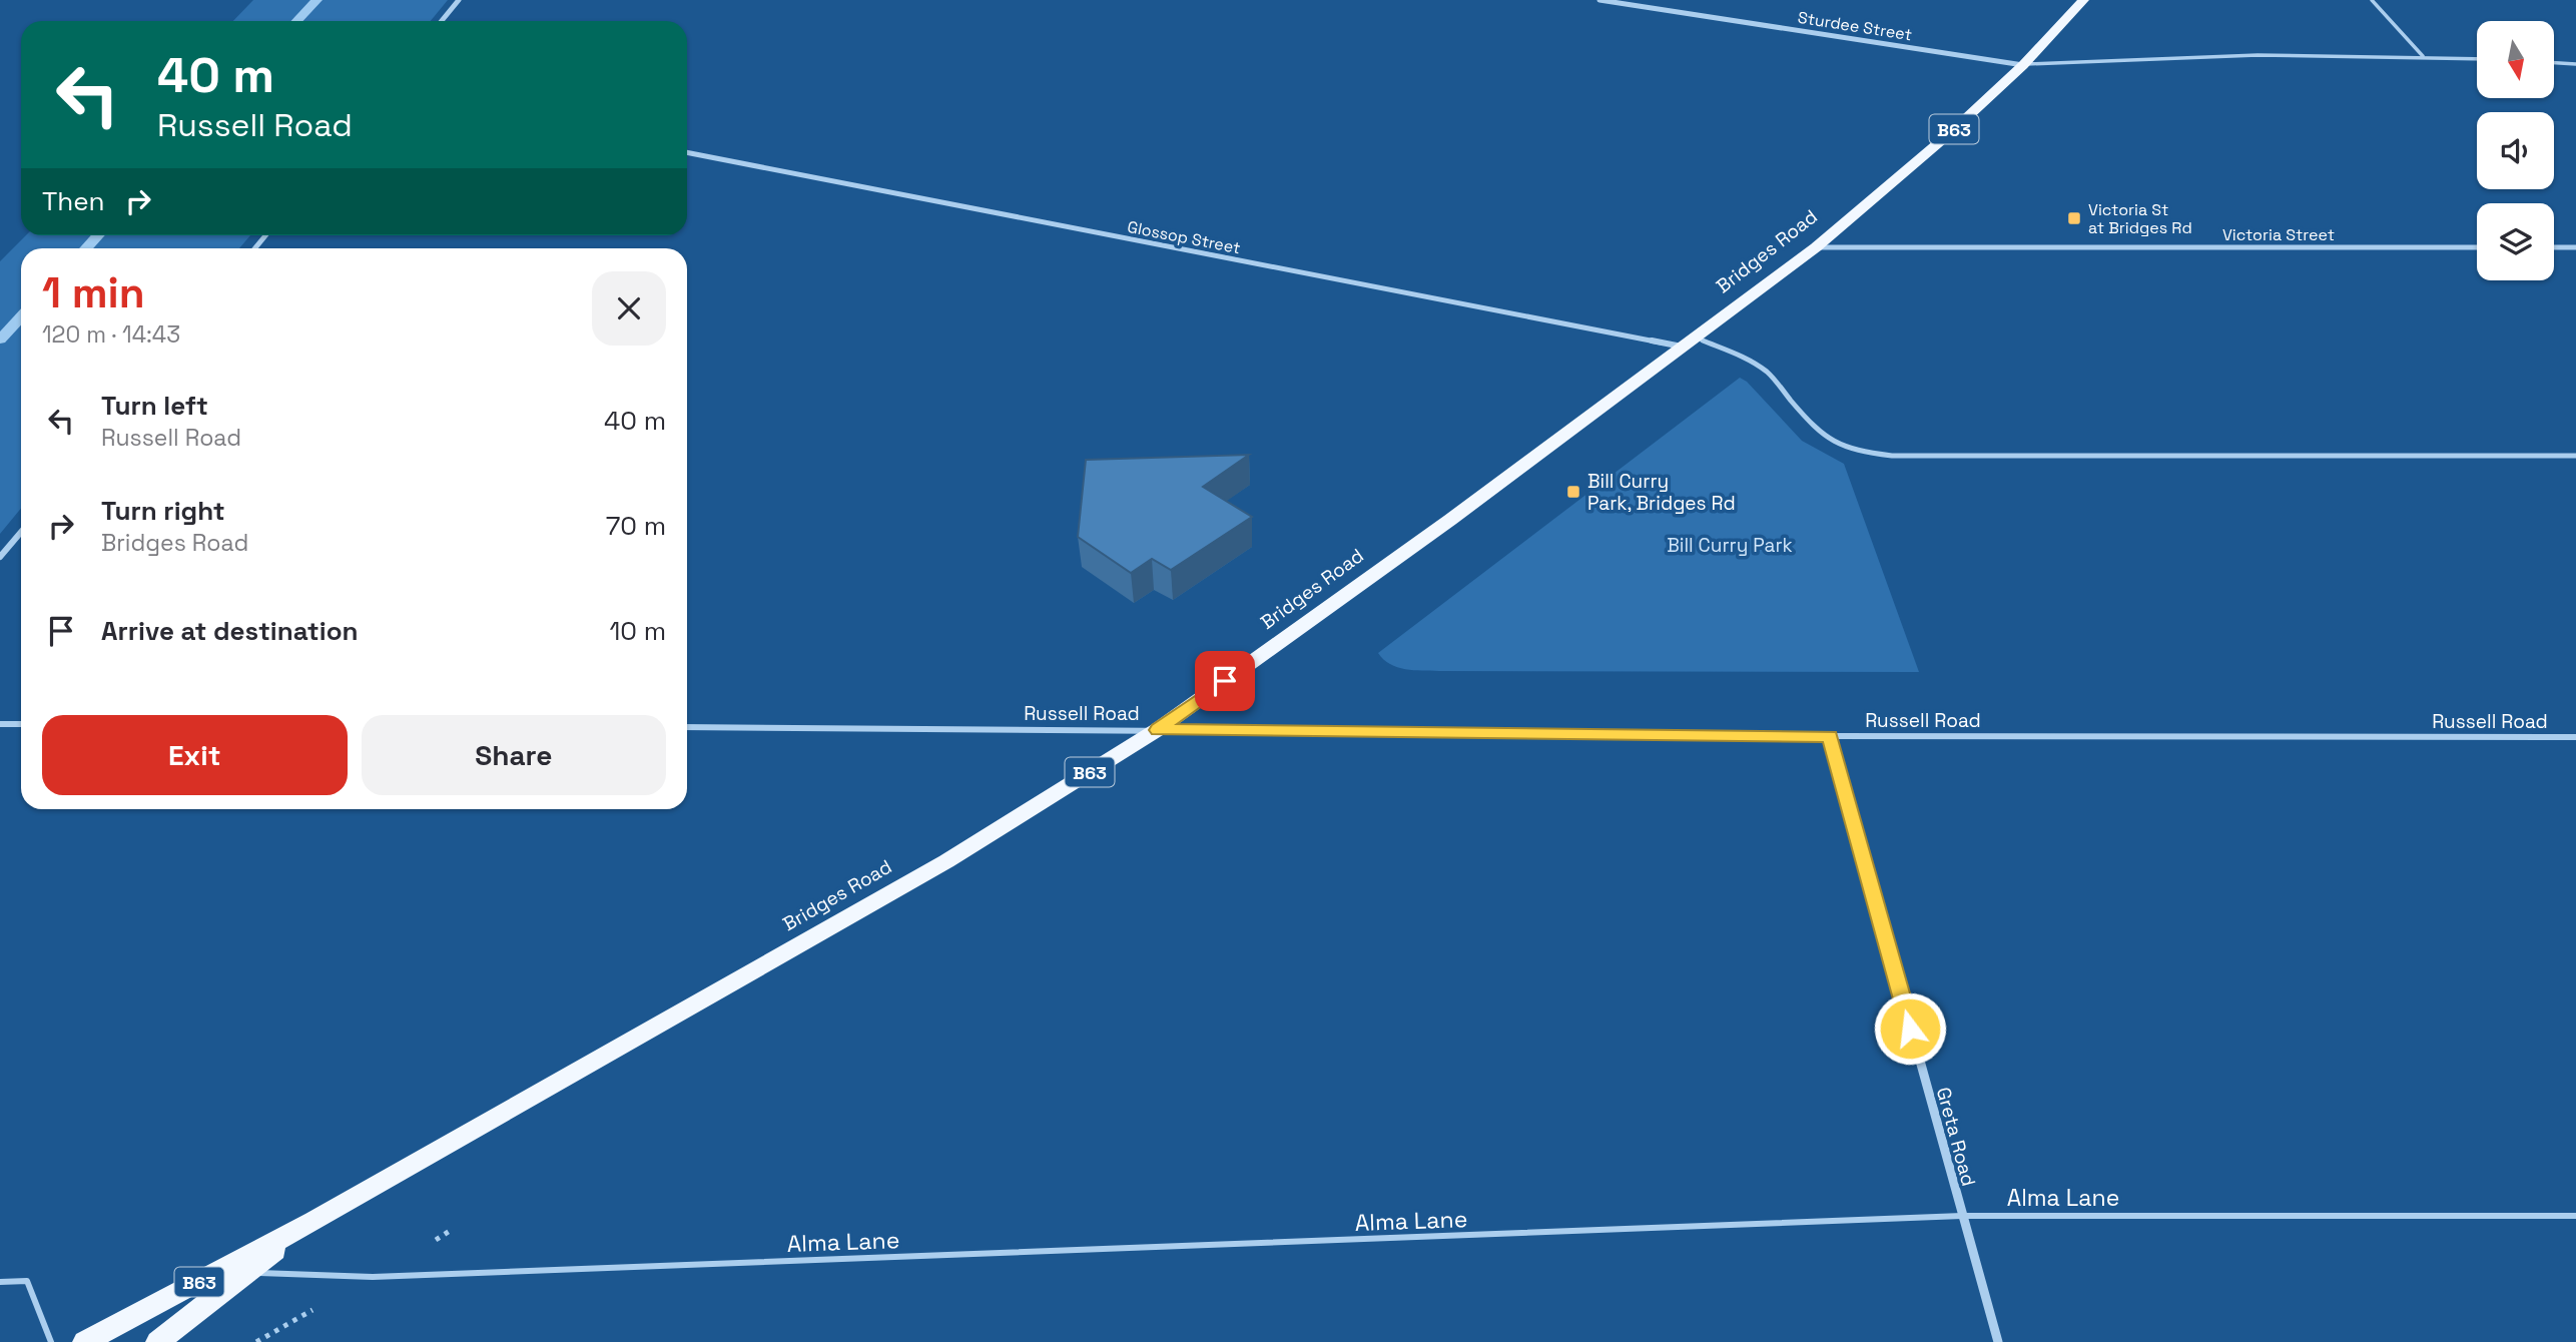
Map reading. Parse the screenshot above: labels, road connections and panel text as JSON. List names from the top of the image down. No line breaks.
{"streets":{"main road":["B63","Bridges Road"],"street":["Sturdee Street","Victoria Street","Glossop Street","Russell Road","Greta Road"],"lane":["Alma Lane"]},"crossings":[["Sturdee Street","Bridges Road"],["Victoria Street","Bridges Road"],["Glossop Street","Bridges Road"],["Bridges Road","Russell Road"],["Bridges Road","Alma Lane"],["Russell Road","Greta Road"],["Greta Road","Alma Lane"]],"parks":["Bill Curry Park"],"places":{"transit":["Victoria St at Bridges Rd","Bill Curry Park, Bridges Rd"]},"north":"bottom","page":{"turn":["40 m","Russell Road"],"then":"Then","heading":["1 min","120 m · 14:43"],"list":[{"name":"Turn left","note":"Russell Road","value":"40 m"},{"name":"Turn right","note":"Bridges Road","value":"70 m"},{"name":"Arrive at destination","value":"10 m"}],"buttons":["Exit","Share"]}}
